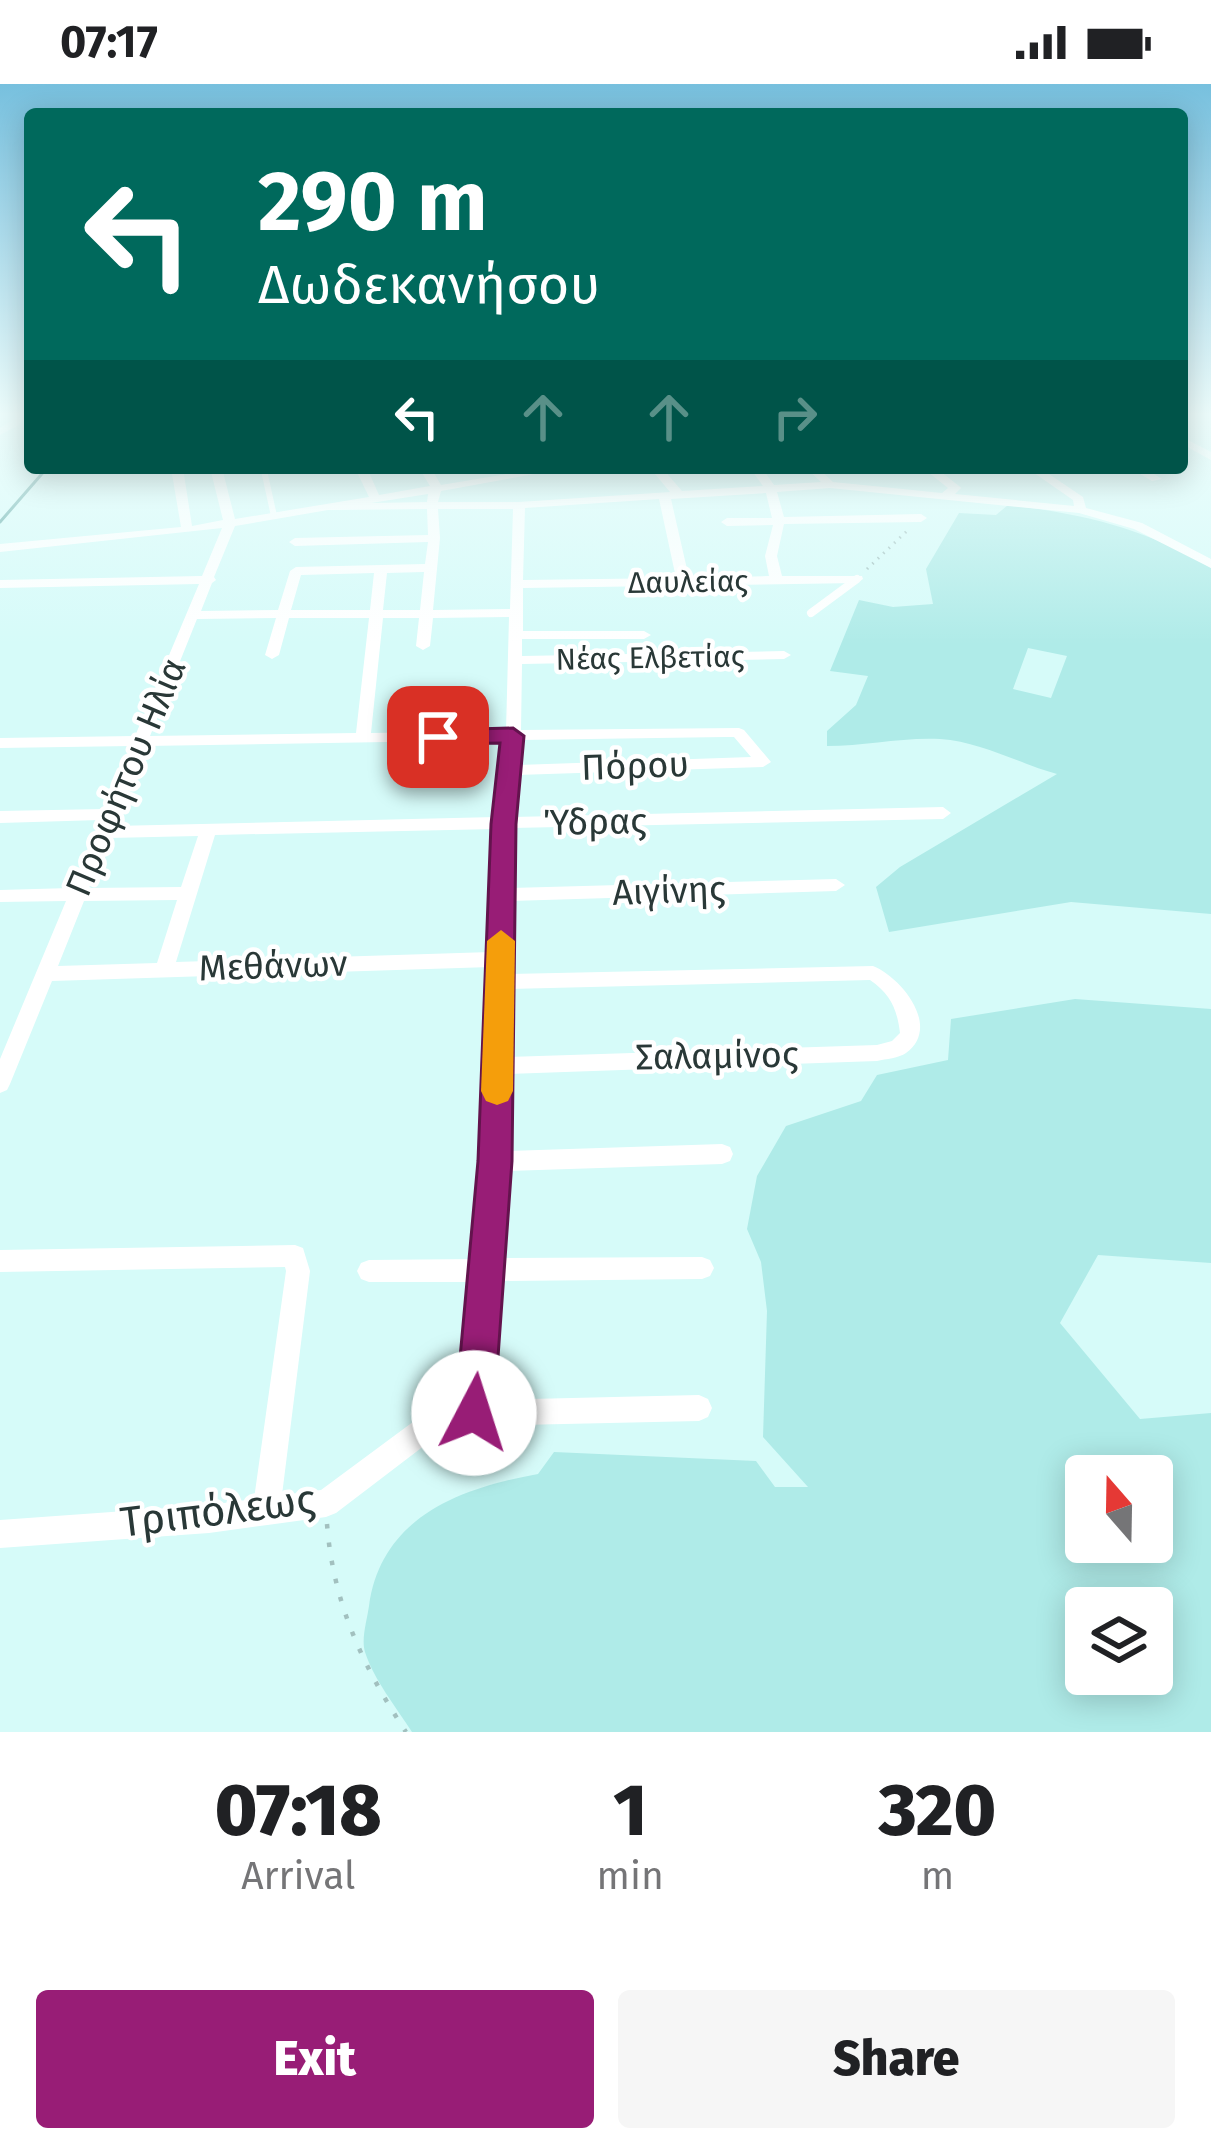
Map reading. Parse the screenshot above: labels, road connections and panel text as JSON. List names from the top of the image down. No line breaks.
{"streets":{"street":["Δαυλείας","Νέας Ελβετίας","Πόρου","Προφήτου Ηλία","Ύδρας","Αιγίνης","Μεθάνων","Σαλαμίνος","Τριπόλεως"]},"crossings":[["Προφήτου Ηλία","Ύδρας"],["Προφήτου Ηλία","Μεθάνων"]],"north":"top","page":{"status":"07:17","turn":["290 m","Δωδεκανήσου"],"eta":["07:18","Arrival","1","min","320","m"],"buttons":["Exit","Share"]}}
